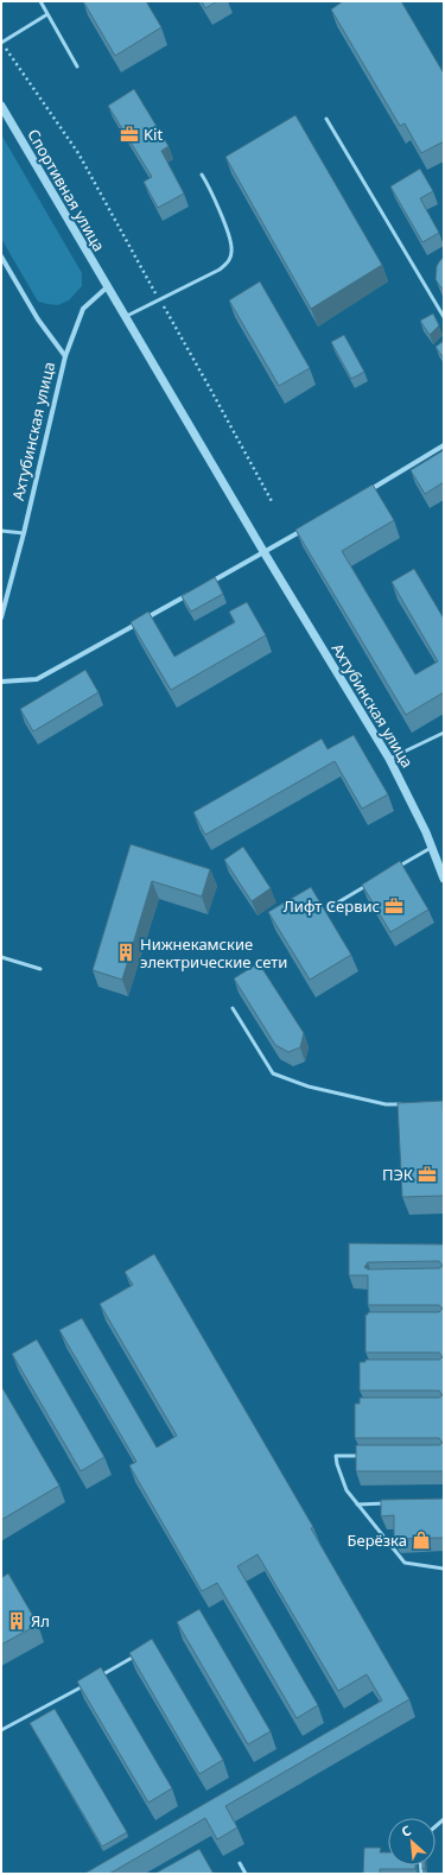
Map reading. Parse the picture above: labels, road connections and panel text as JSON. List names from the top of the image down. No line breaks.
{"streets":{"street":["Спортивная улица","Ахтубинская улица"]},"crossings":[["Спортивная улица","Ахтубинская улица"]],"places":{"office":["Kit","Лифт Сервис","ПЭК"],"building":["Нижнекамские электрические сети","Ял"],"shop":["Берёзка"]},"north":"top left"}
